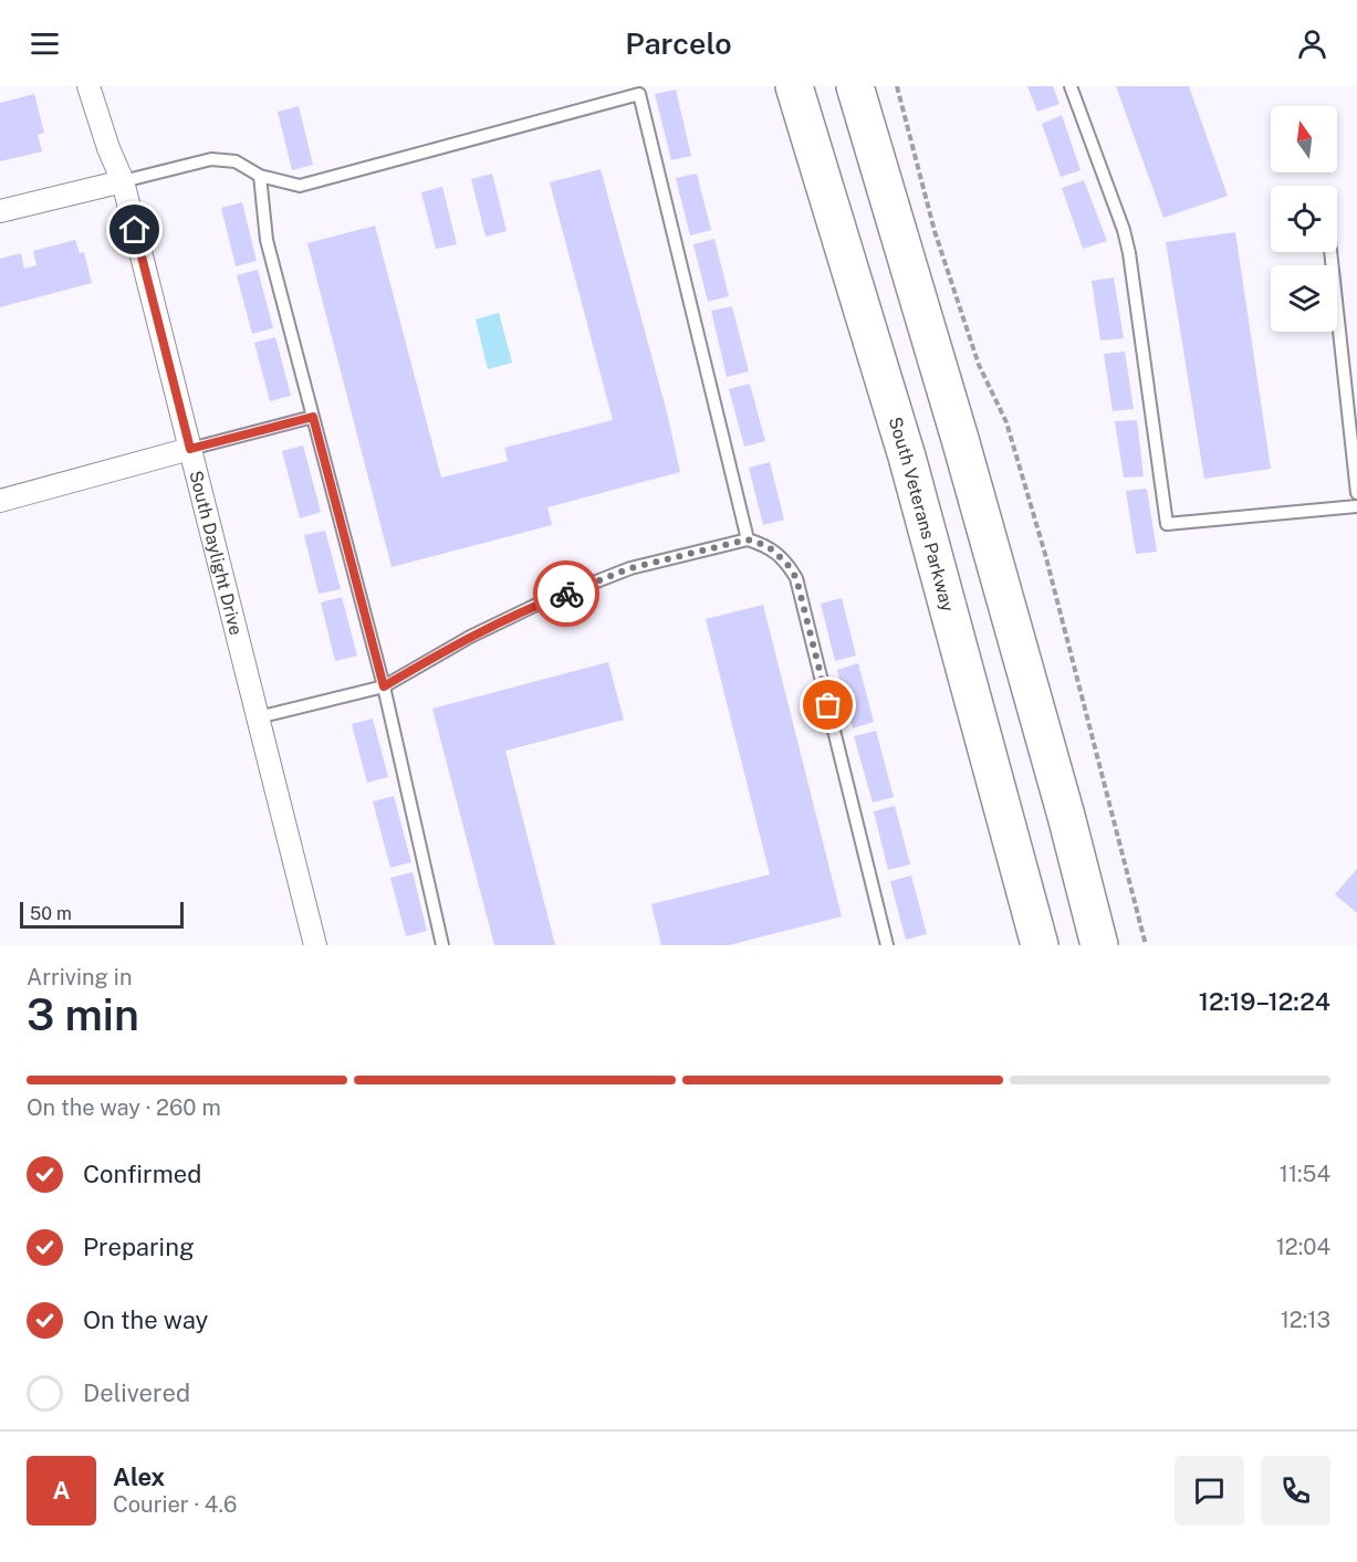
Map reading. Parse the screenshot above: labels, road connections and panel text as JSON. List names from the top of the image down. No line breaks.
{"streets":{"highway":["South Veterans Parkway"],"street":["South Daylight Drive"]},"scale_bar":"50 m","north":"top","page":{"header":"Parcelo","scale":"50 m","heading":["3 min","Arriving in","12:19–12:24"],"panel":["Alex","Courier · 4.6"],"bar":"On the way · 260 m","list":[["Confirmed","11:54"],["Preparing","12:04"],["On the way","12:13"],"Delivered"],"round":"A"}}
